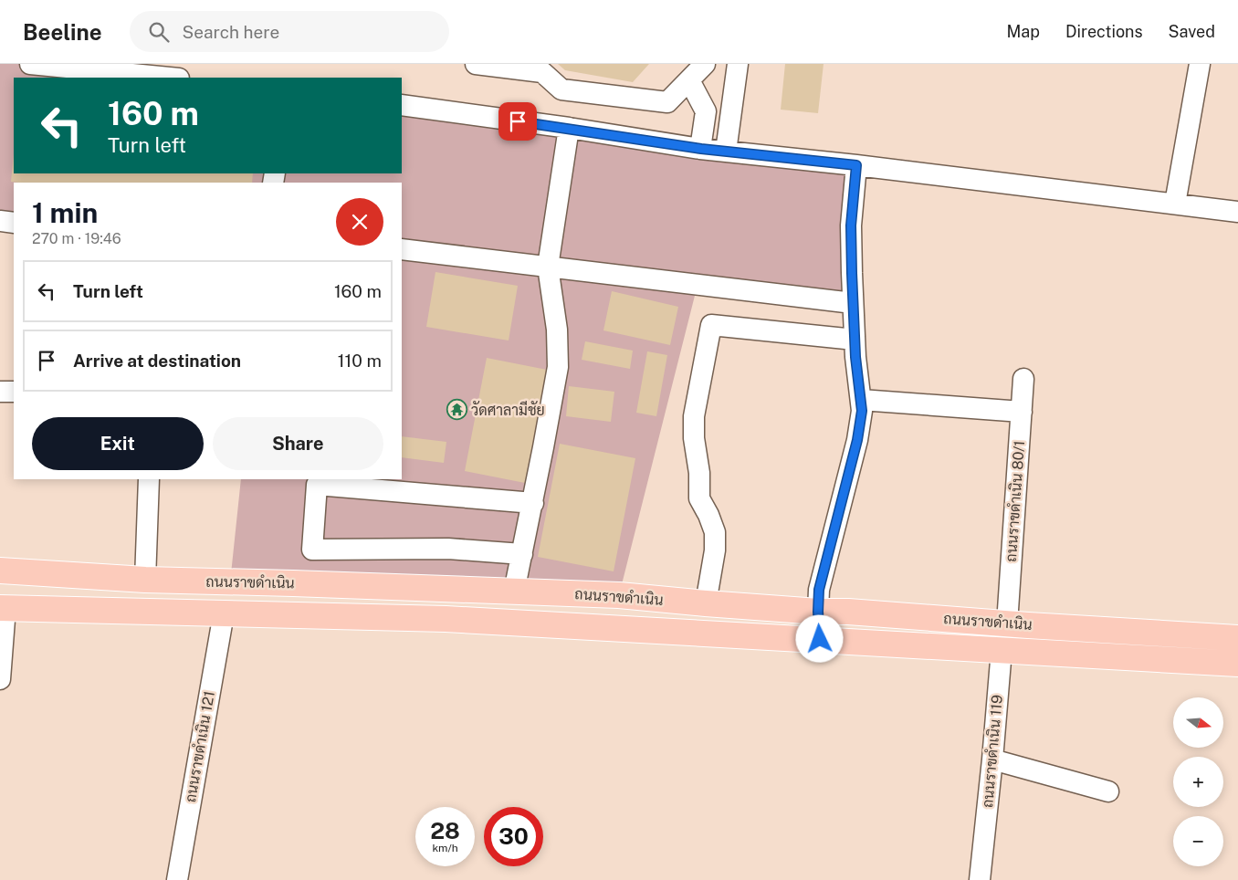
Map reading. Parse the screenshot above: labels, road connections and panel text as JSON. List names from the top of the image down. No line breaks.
{"streets":{"main road":["ถนนราขดำเนิน"],"street":["ถนนราขดำเนิน 80/1","ถนนราขดำเนิน 121","ถนนราขดำเนิน 119"]},"crossings":[["ถนนราขดำเนิน 80/1","ถนนราขดำเนิน"],["ถนนราขดำเนิน 80/1","ถนนราขดำเนิน 119"],["ถนนราขดำเนิน","ถนนราขดำเนิน 121"],["ถนนราขดำเนิน","ถนนราขดำเนิน 119"]],"places":{"temple":["วัดศาลามีชัย"]},"north":"right","page":{"header":"Beeline","search":"Search here","nav":["Map","Directions","Saved"],"turn":["160 m","Turn left"],"heading":["1 min","270 m · 19:46"],"list":[{"name":"Turn left","value":"160 m"},{"name":"Arrive at destination","value":"110 m"}],"buttons":["Exit","Share"],"map_buttons":["+","−"],"speed":"28 km/h","limit":"30"}}
